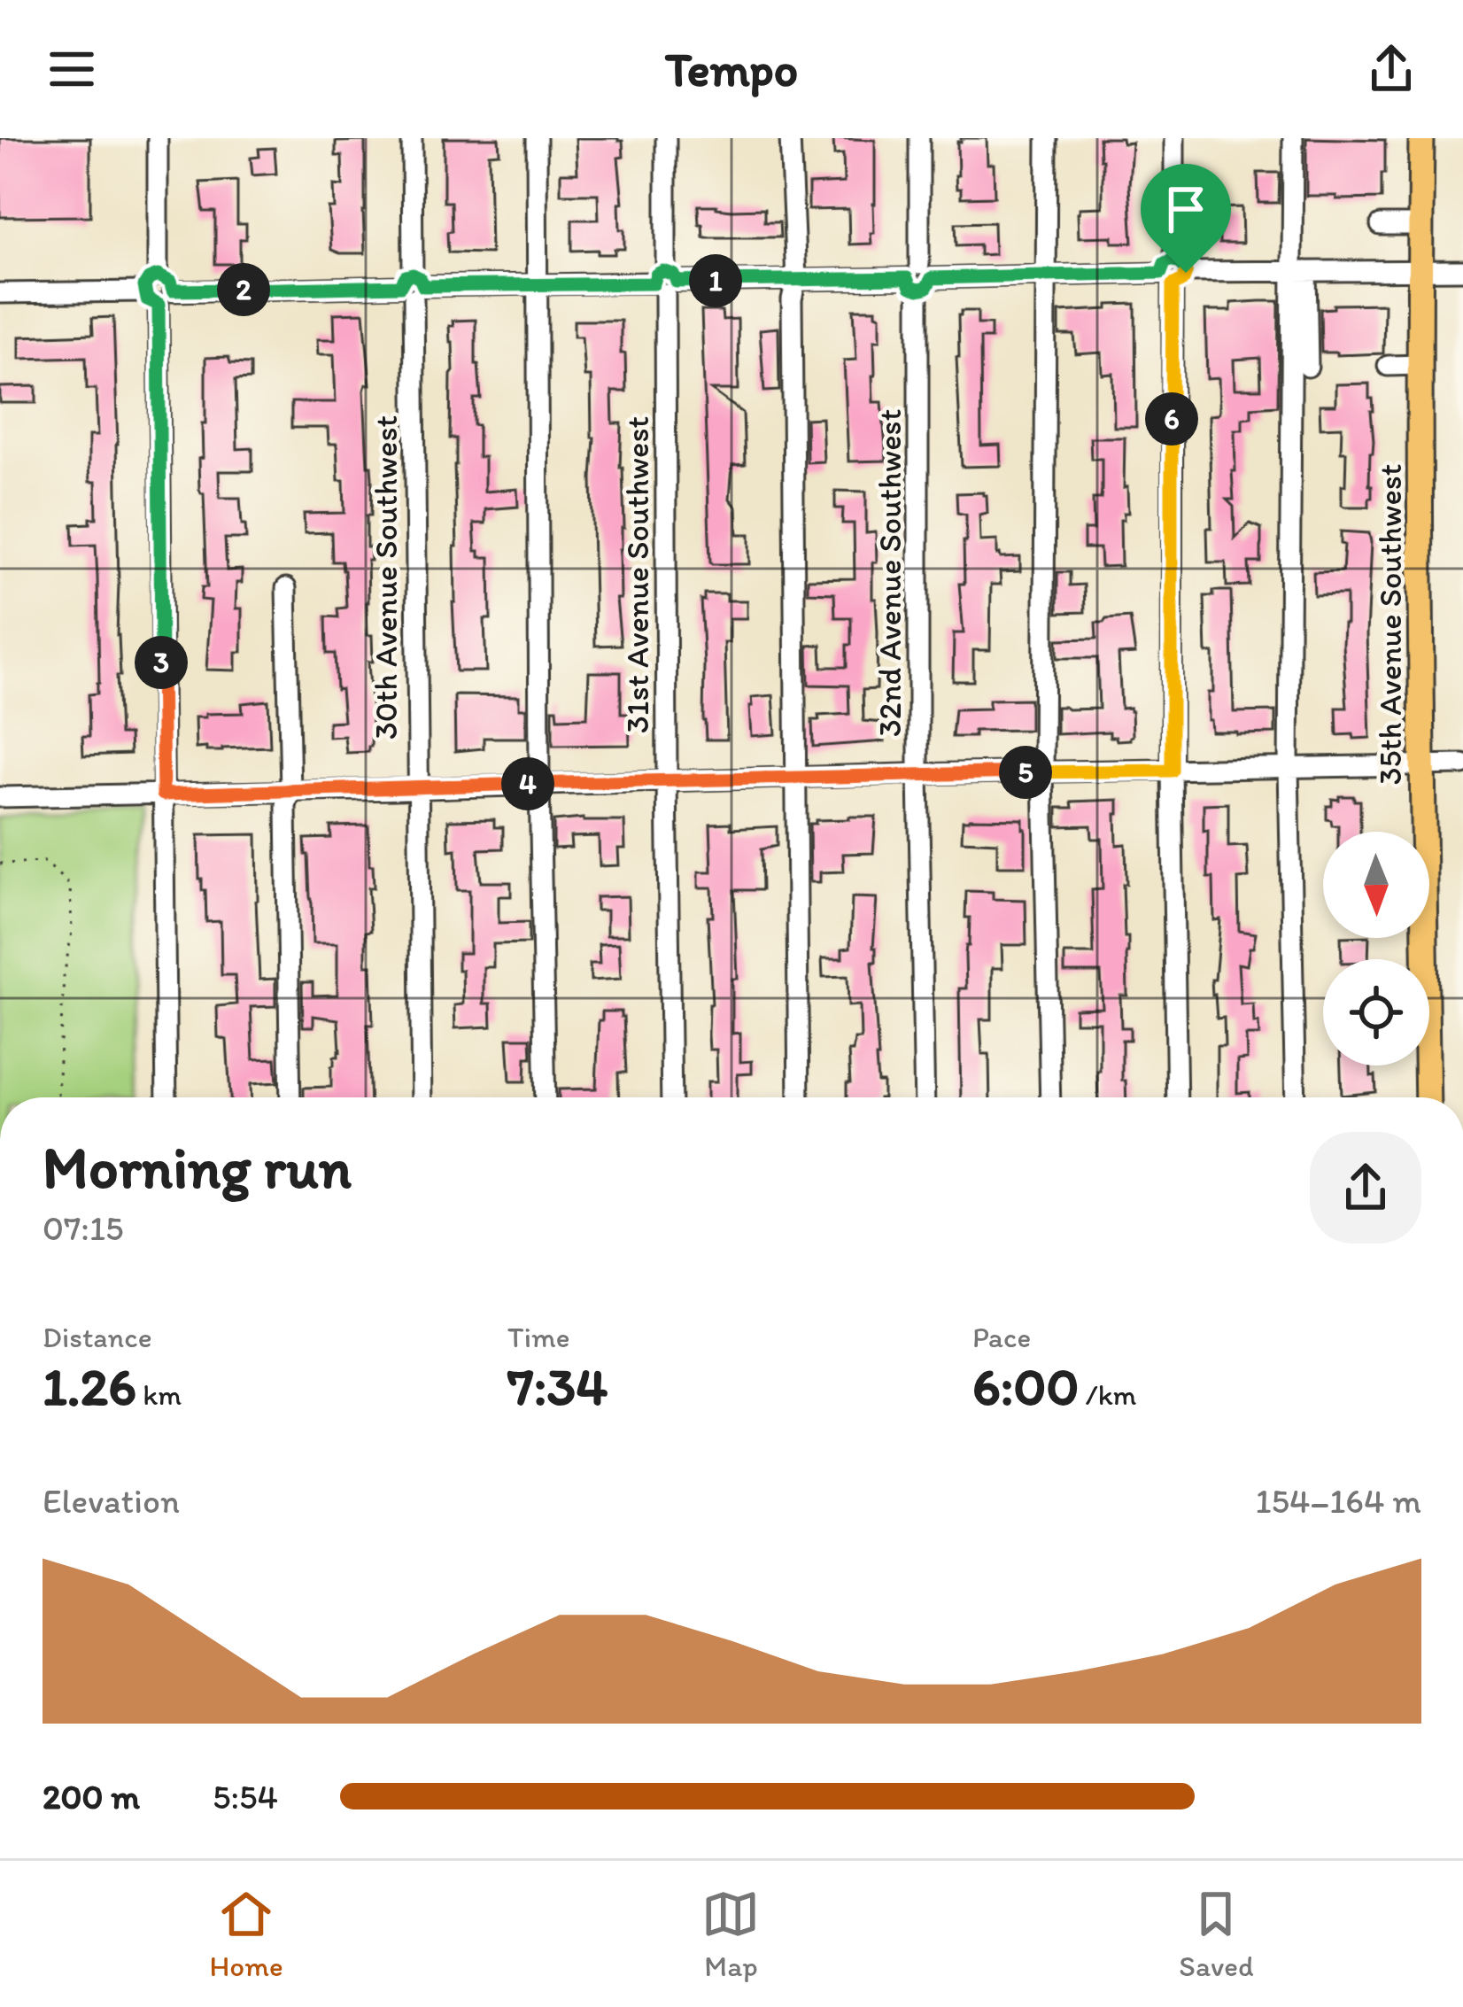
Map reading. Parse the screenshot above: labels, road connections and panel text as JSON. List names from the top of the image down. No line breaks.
{"streets":{"main road":["35th Avenue Southwest"],"street":["32nd Avenue Southwest","31st Avenue Southwest","30th Avenue Southwest"]},"north":"bottom","page":{"header":"Tempo","pins":["1","2","6","3","5","4"],"heading":["Morning run","07:15"],"stats":[["Distance","1.26 km"],["Time","7:34"],["Pace","6:00 /km"]],"chart":["Elevation","154–164 m"],"list":[{"name":"200 m","note":"5:54"}],"tabs":["Home","Map","Saved"]}}
